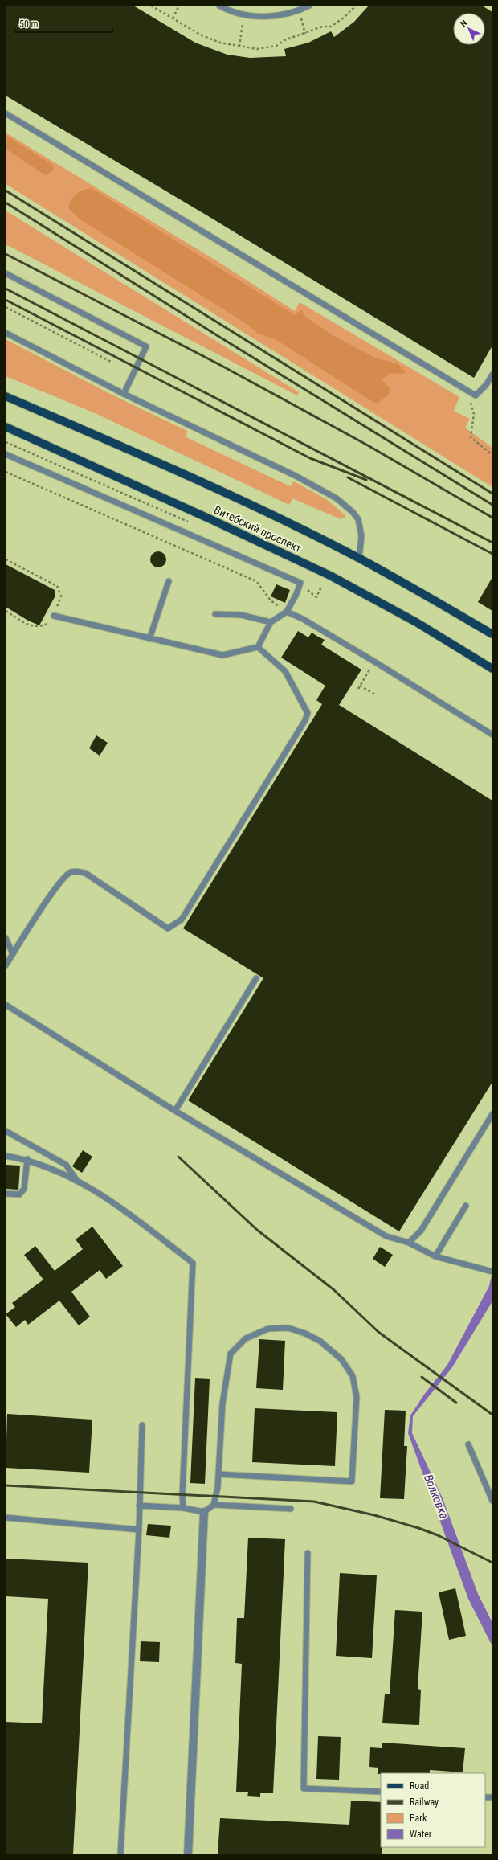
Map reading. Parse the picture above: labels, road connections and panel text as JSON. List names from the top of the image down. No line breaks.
{"streets":{"main road":["Витебский проспект"]},"water":["Волковка"],"legend":["Road","Railway","Park","Water"],"scale_bar":"50 m","north":"top left"}
